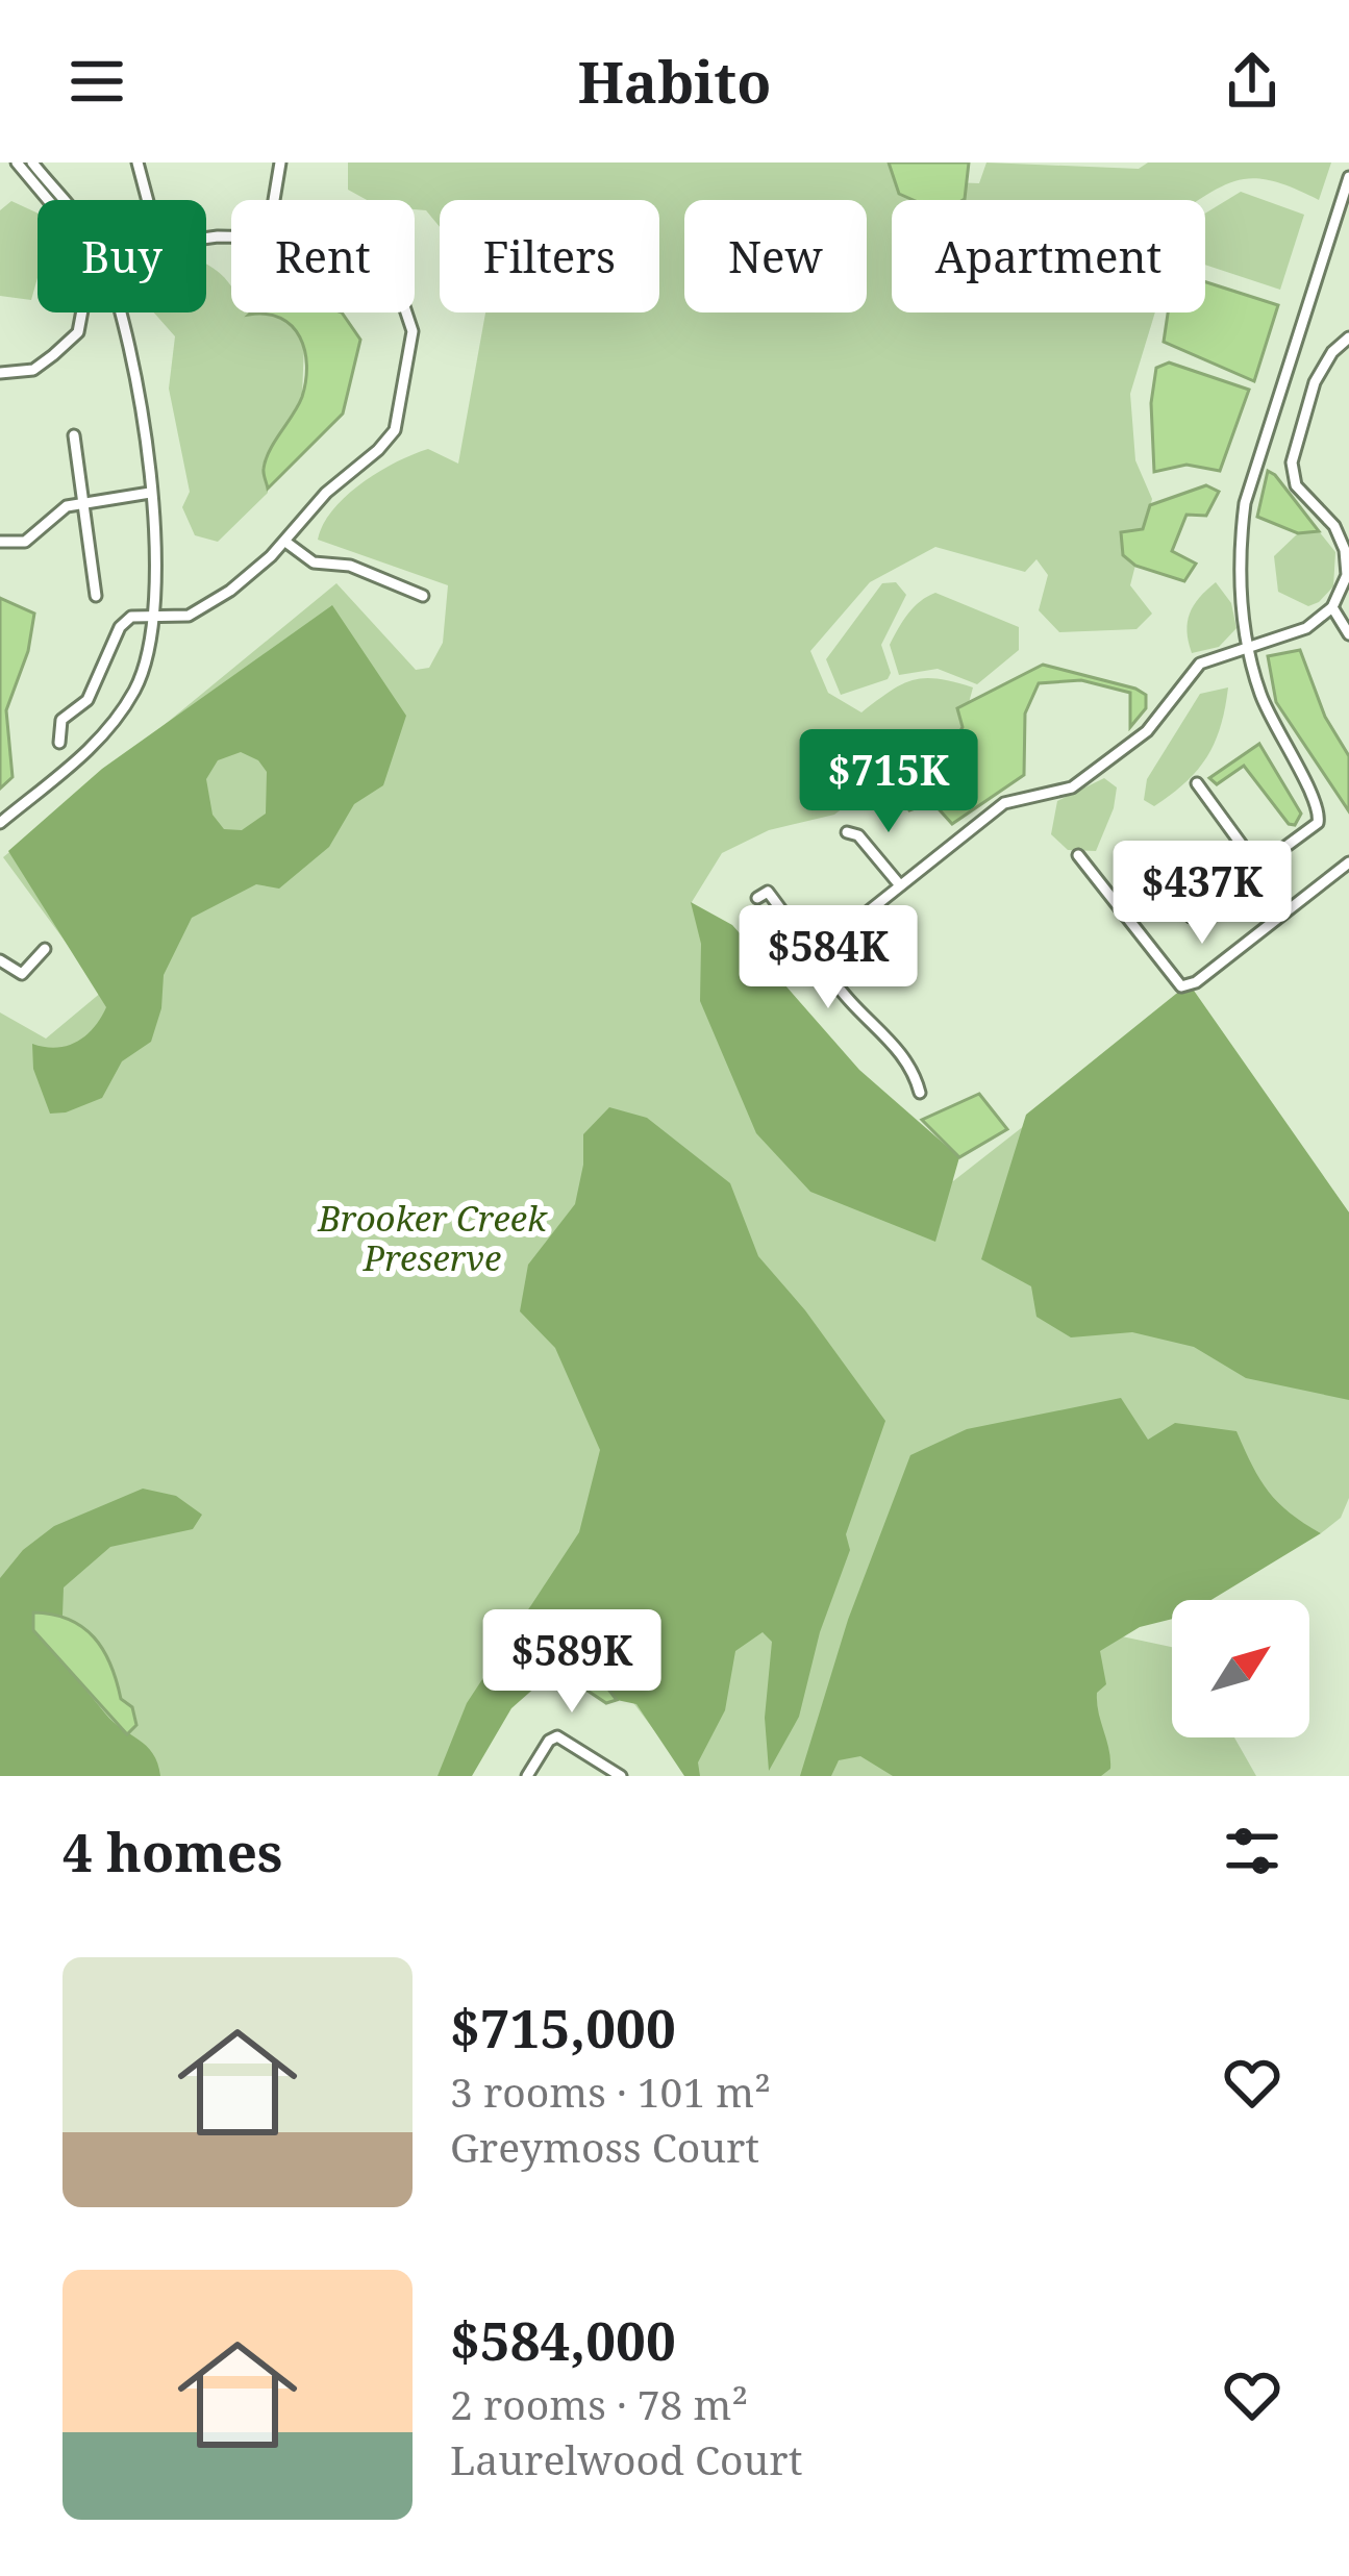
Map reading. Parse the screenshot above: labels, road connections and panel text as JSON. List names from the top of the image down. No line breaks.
{"parks":["Brooker Creek Preserve"],"north":"top right","page":{"header":"Habito","chip":["Buy","Rent","Filters","New","Apartment"],"price":["$715K","$437K","$584K","$589K"],"heading":"4 homes","list":[{"name":"$715,000","note":"3 rooms · 101 m² · Greymoss Court"},{"name":"$584,000","note":"2 rooms · 78 m² · Laurelwood Court"}]}}
